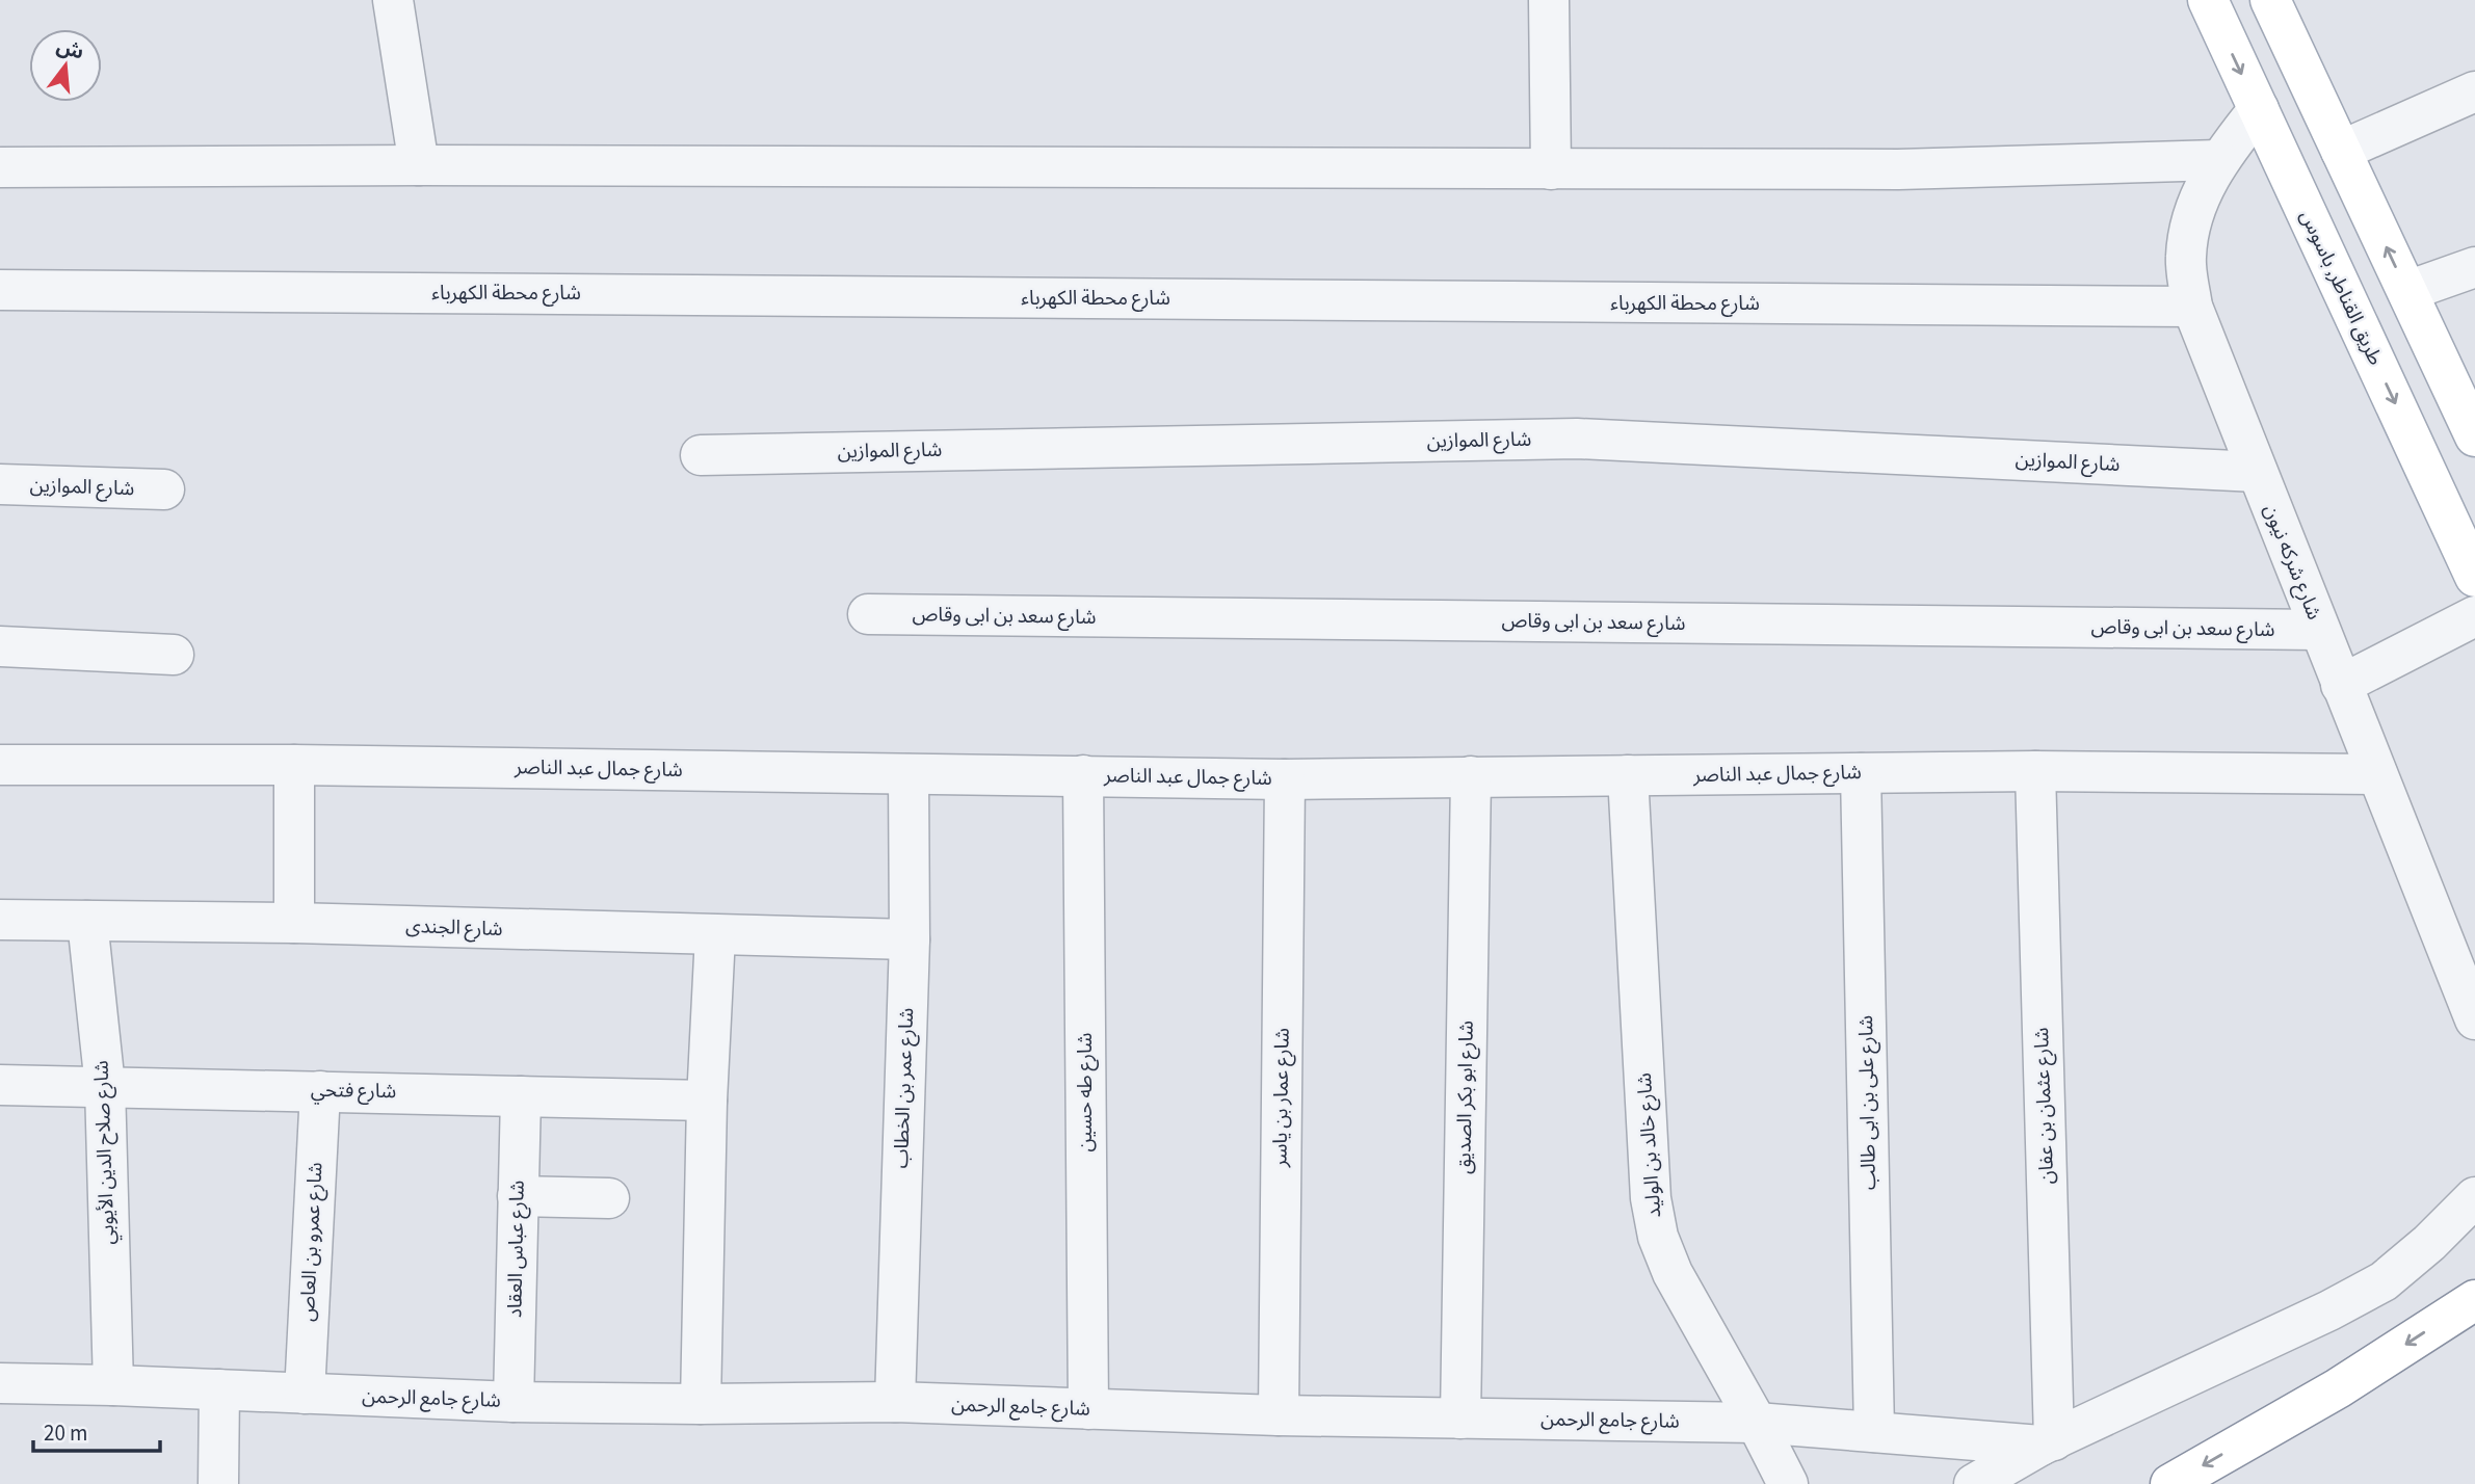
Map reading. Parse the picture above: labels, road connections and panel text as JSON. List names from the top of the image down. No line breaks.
{"streets":{"main road":["طريق القناطر, باسوس"],"street":["شارع محطة الكهرباء","شارع الموازين","شارع شركه نيون","شارع سعد بن ابى وقاص","شارع جمال عبد الناصر","شارع الجندى","شارع عمر بن الخطاب","شارع فتحي","شارع طه حسين","شارع عمار بن ياسر","شارع ابو بكر الصديق","شارع على بن ابى طالب","شارع عثمان بن عفان","شارع خالد بن الوليد","شارع صلاح الدين الأيوبي","شارع عمرو بن العاص","شارع عباس العقاد","شارع جامع الرحمن"]},"crossings":[["طريق القناطر, باسوس","شارع شركه نيون"],["شارع محطة الكهرباء","شارع شركه نيون"],["شارع الموازين","شارع شركه نيون"],["شارع شركه نيون","شارع سعد بن ابى وقاص"],["شارع شركه نيون","شارع جمال عبد الناصر"],["شارع جمال عبد الناصر","شارع عمر بن الخطاب"],["شارع جمال عبد الناصر","شارع طه حسين"],["شارع جمال عبد الناصر","شارع عمار بن ياسر"],["شارع جمال عبد الناصر","شارع ابو بكر الصديق"],["شارع جمال عبد الناصر","شارع على بن ابى طالب"],["شارع جمال عبد الناصر","شارع عثمان بن عفان"],["شارع جمال عبد الناصر","شارع خالد بن الوليد"],["شارع الجندى","شارع عمر بن الخطاب"],["شارع الجندى","شارع صلاح الدين الأيوبي"],["شارع عمر بن الخطاب","شارع جامع الرحمن"],["شارع فتحي","شارع صلاح الدين الأيوبي"],["شارع فتحي","شارع عمرو بن العاص"],["شارع فتحي","شارع عباس العقاد"],["شارع طه حسين","شارع جامع الرحمن"],["شارع عمار بن ياسر","شارع جامع الرحمن"],["شارع ابو بكر الصديق","شارع جامع الرحمن"],["شارع على بن ابى طالب","شارع جامع الرحمن"],["شارع عثمان بن عفان","شارع جامع الرحمن"],["شارع خالد بن الوليد","شارع جامع الرحمن"],["شارع صلاح الدين الأيوبي","شارع جامع الرحمن"],["شارع عمرو بن العاص","شارع جامع الرحمن"],["شارع عباس العقاد","شارع جامع الرحمن"]],"scale_bar":"20 m","north":"top"}
